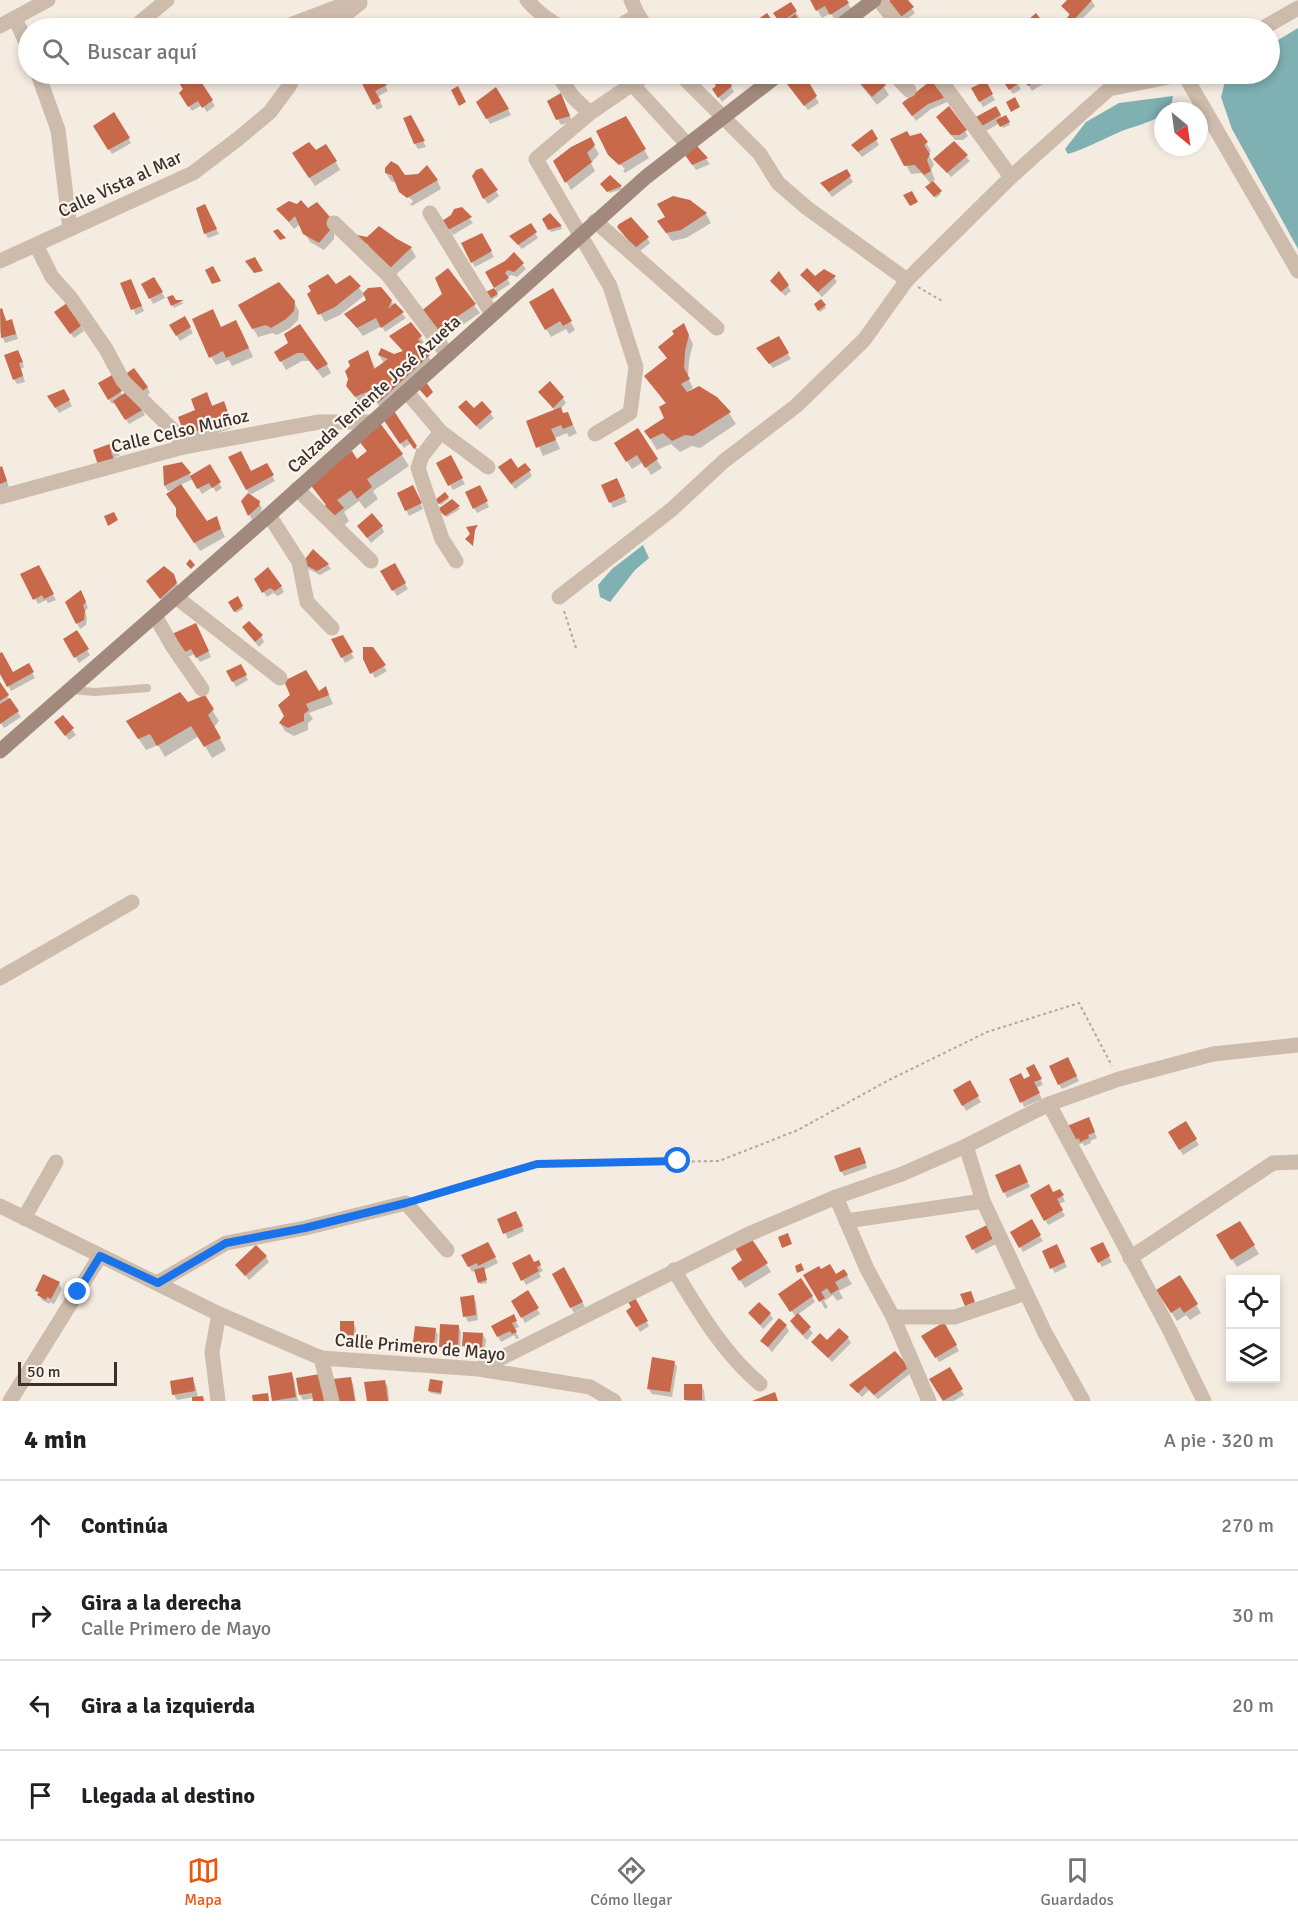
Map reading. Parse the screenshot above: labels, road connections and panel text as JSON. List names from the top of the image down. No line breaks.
{"streets":{"main road":["Calzada Teniente José Azueta"],"street":["Calle Vista al Mar","Calle Celso Muñoz","Calle Primero de Mayo"]},"crossings":[["Calzada Teniente José Azueta","Calle Celso Muñoz"]],"scale_bar":"50 m","north":"bottom right","page":{"search":"Buscar aquí","scale":"50 m","heading":["4 min","A pie · 320 m"],"list":[["Continúa","270 m"],["Gira a la derecha","Calle Primero de Mayo","30 m"],["Gira a la izquierda","20 m"],"Llegada al destino"],"nav":["Mapa","Cómo llegar","Guardados"]}}
